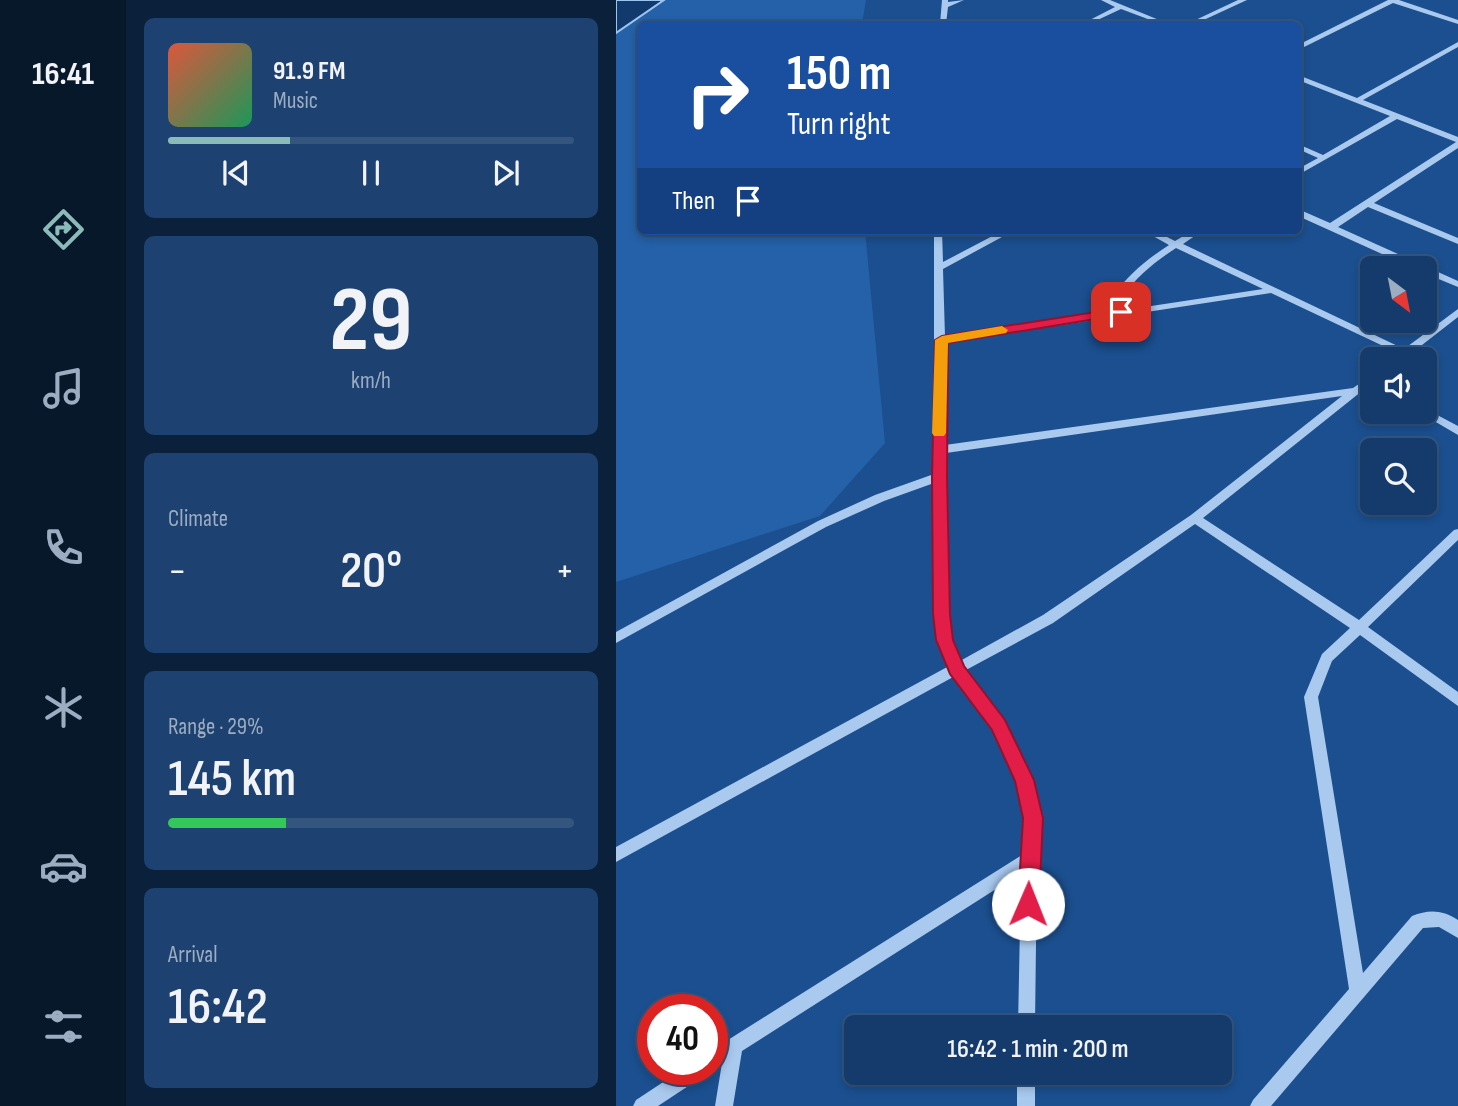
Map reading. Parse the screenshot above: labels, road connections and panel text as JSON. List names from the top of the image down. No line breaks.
{"north":"bottom right","page":{"tabs":"16:41","turn":["150 m","Turn right"],"song":["91.9 FM","Music"],"then":"Then","tile":[["29","km/h"],"Climate",["Range · 29%","145 km"],["Arrival","16:42"]],"heat":["−","20°","+"],"limit":"40","trip":"16:42 · 1 min · 200 m"}}
